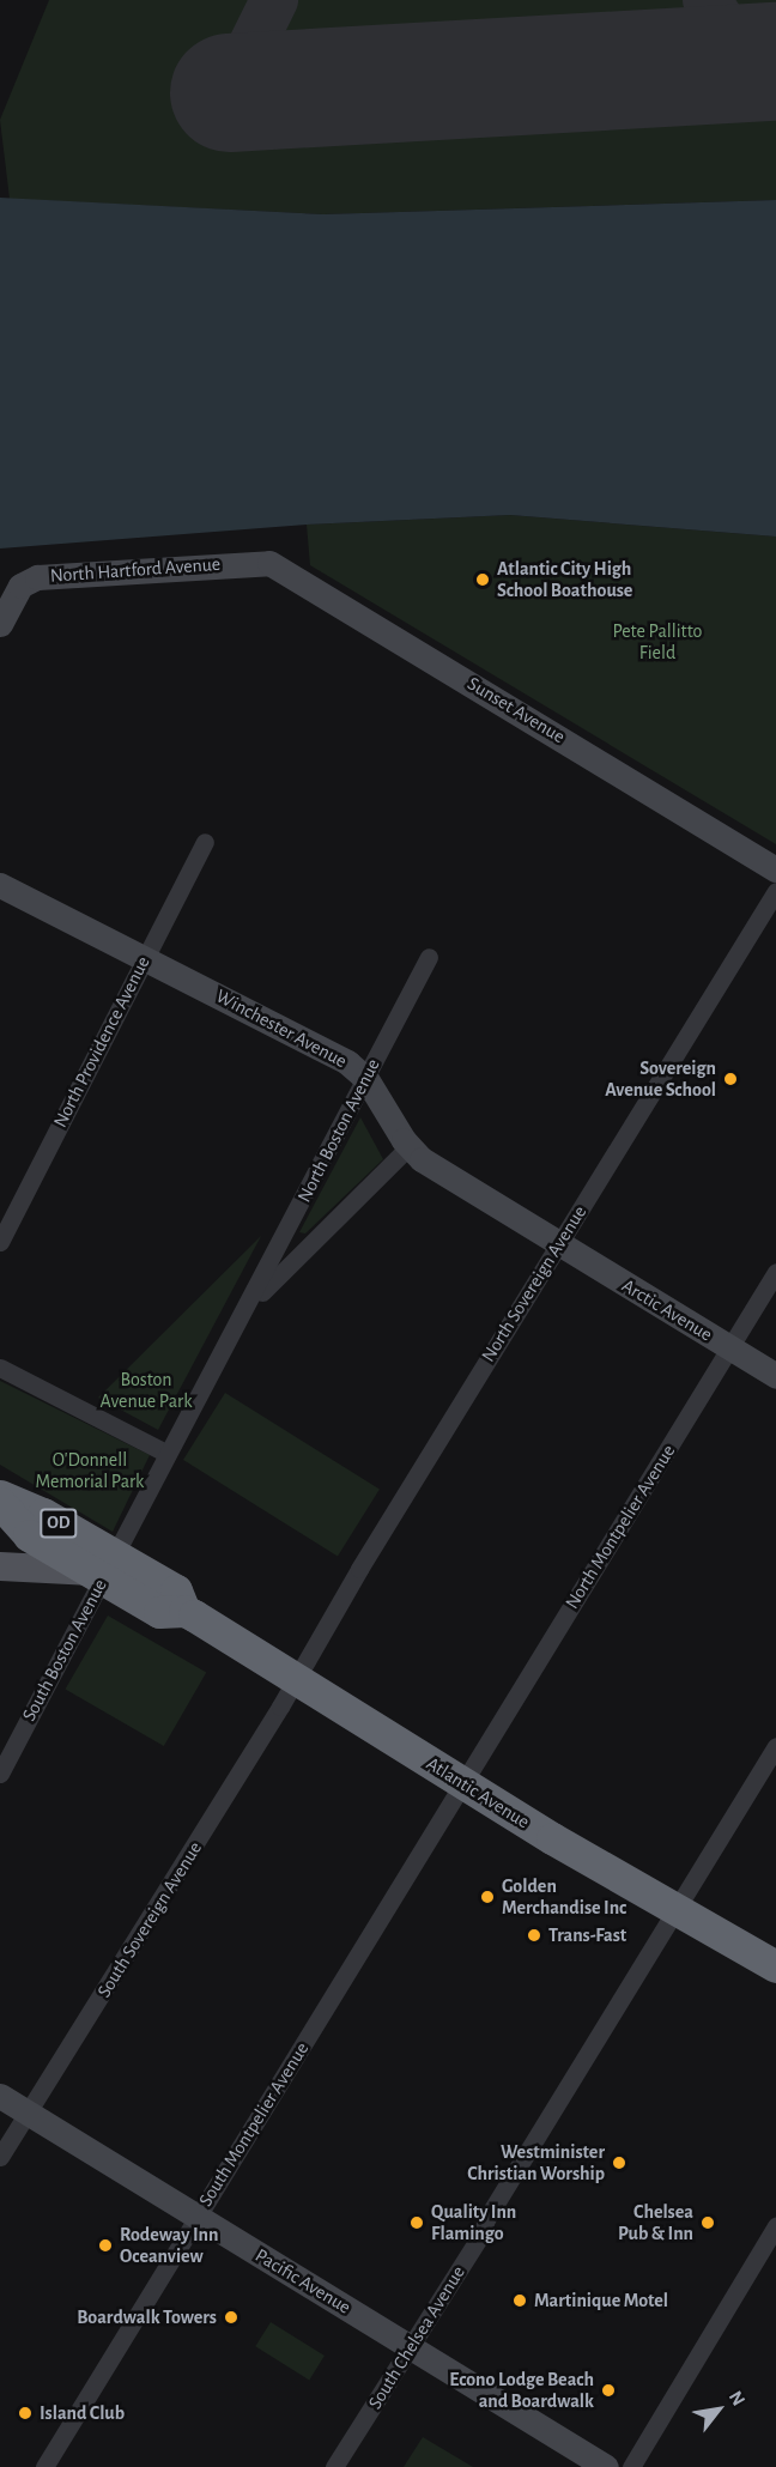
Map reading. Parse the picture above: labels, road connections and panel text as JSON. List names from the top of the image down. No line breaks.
{"streets":{"highway":["OD","Atlantic Avenue"],"street":["North Hartford Avenue","Sunset Avenue","Winchester Avenue","North Providence Avenue","North Boston Avenue","North Sovereign Avenue","Arctic Avenue","North Montpelier Avenue","South Boston Avenue","South Sovereign Avenue","South Montpelier Avenue","Pacific Avenue","South Chelsea Avenue"]},"crossings":[["North Hartford Avenue","Sunset Avenue"],["Winchester Avenue","North Providence Avenue"],["Winchester Avenue","North Boston Avenue"],["Winchester Avenue","North Sovereign Avenue"],["Winchester Avenue","Arctic Avenue"],["North Boston Avenue","OD"],["North Boston Avenue","South Boston Avenue"],["North Boston Avenue","Atlantic Avenue"],["North Sovereign Avenue","Arctic Avenue"],["North Sovereign Avenue","Atlantic Avenue"],["North Sovereign Avenue","South Sovereign Avenue"],["Arctic Avenue","North Montpelier Avenue"],["OD","South Boston Avenue"],["OD","Atlantic Avenue"],["North Montpelier Avenue","Atlantic Avenue"],["North Montpelier Avenue","South Montpelier Avenue"],["South Boston Avenue","Atlantic Avenue"],["Atlantic Avenue","South Sovereign Avenue"],["Atlantic Avenue","South Montpelier Avenue"],["Atlantic Avenue","South Chelsea Avenue"],["South Sovereign Avenue","Pacific Avenue"],["South Montpelier Avenue","Pacific Avenue"],["Pacific Avenue","South Chelsea Avenue"]],"parks":["Pete Pallitto Field","Boston Avenue Park","O'Donnell Memorial Park"],"places":["Atlantic City High School Boathouse","Sovereign Avenue School","Golden Merchandise Inc","Trans-Fast","Westminister Christian Worship","Quality Inn Flamingo","Chelsea Pub & Inn","Rodeway Inn Oceanview","Martinique Motel","Boardwalk Towers","Econo Lodge Beach and Boardwalk","Island Club"],"north":"top right"}
